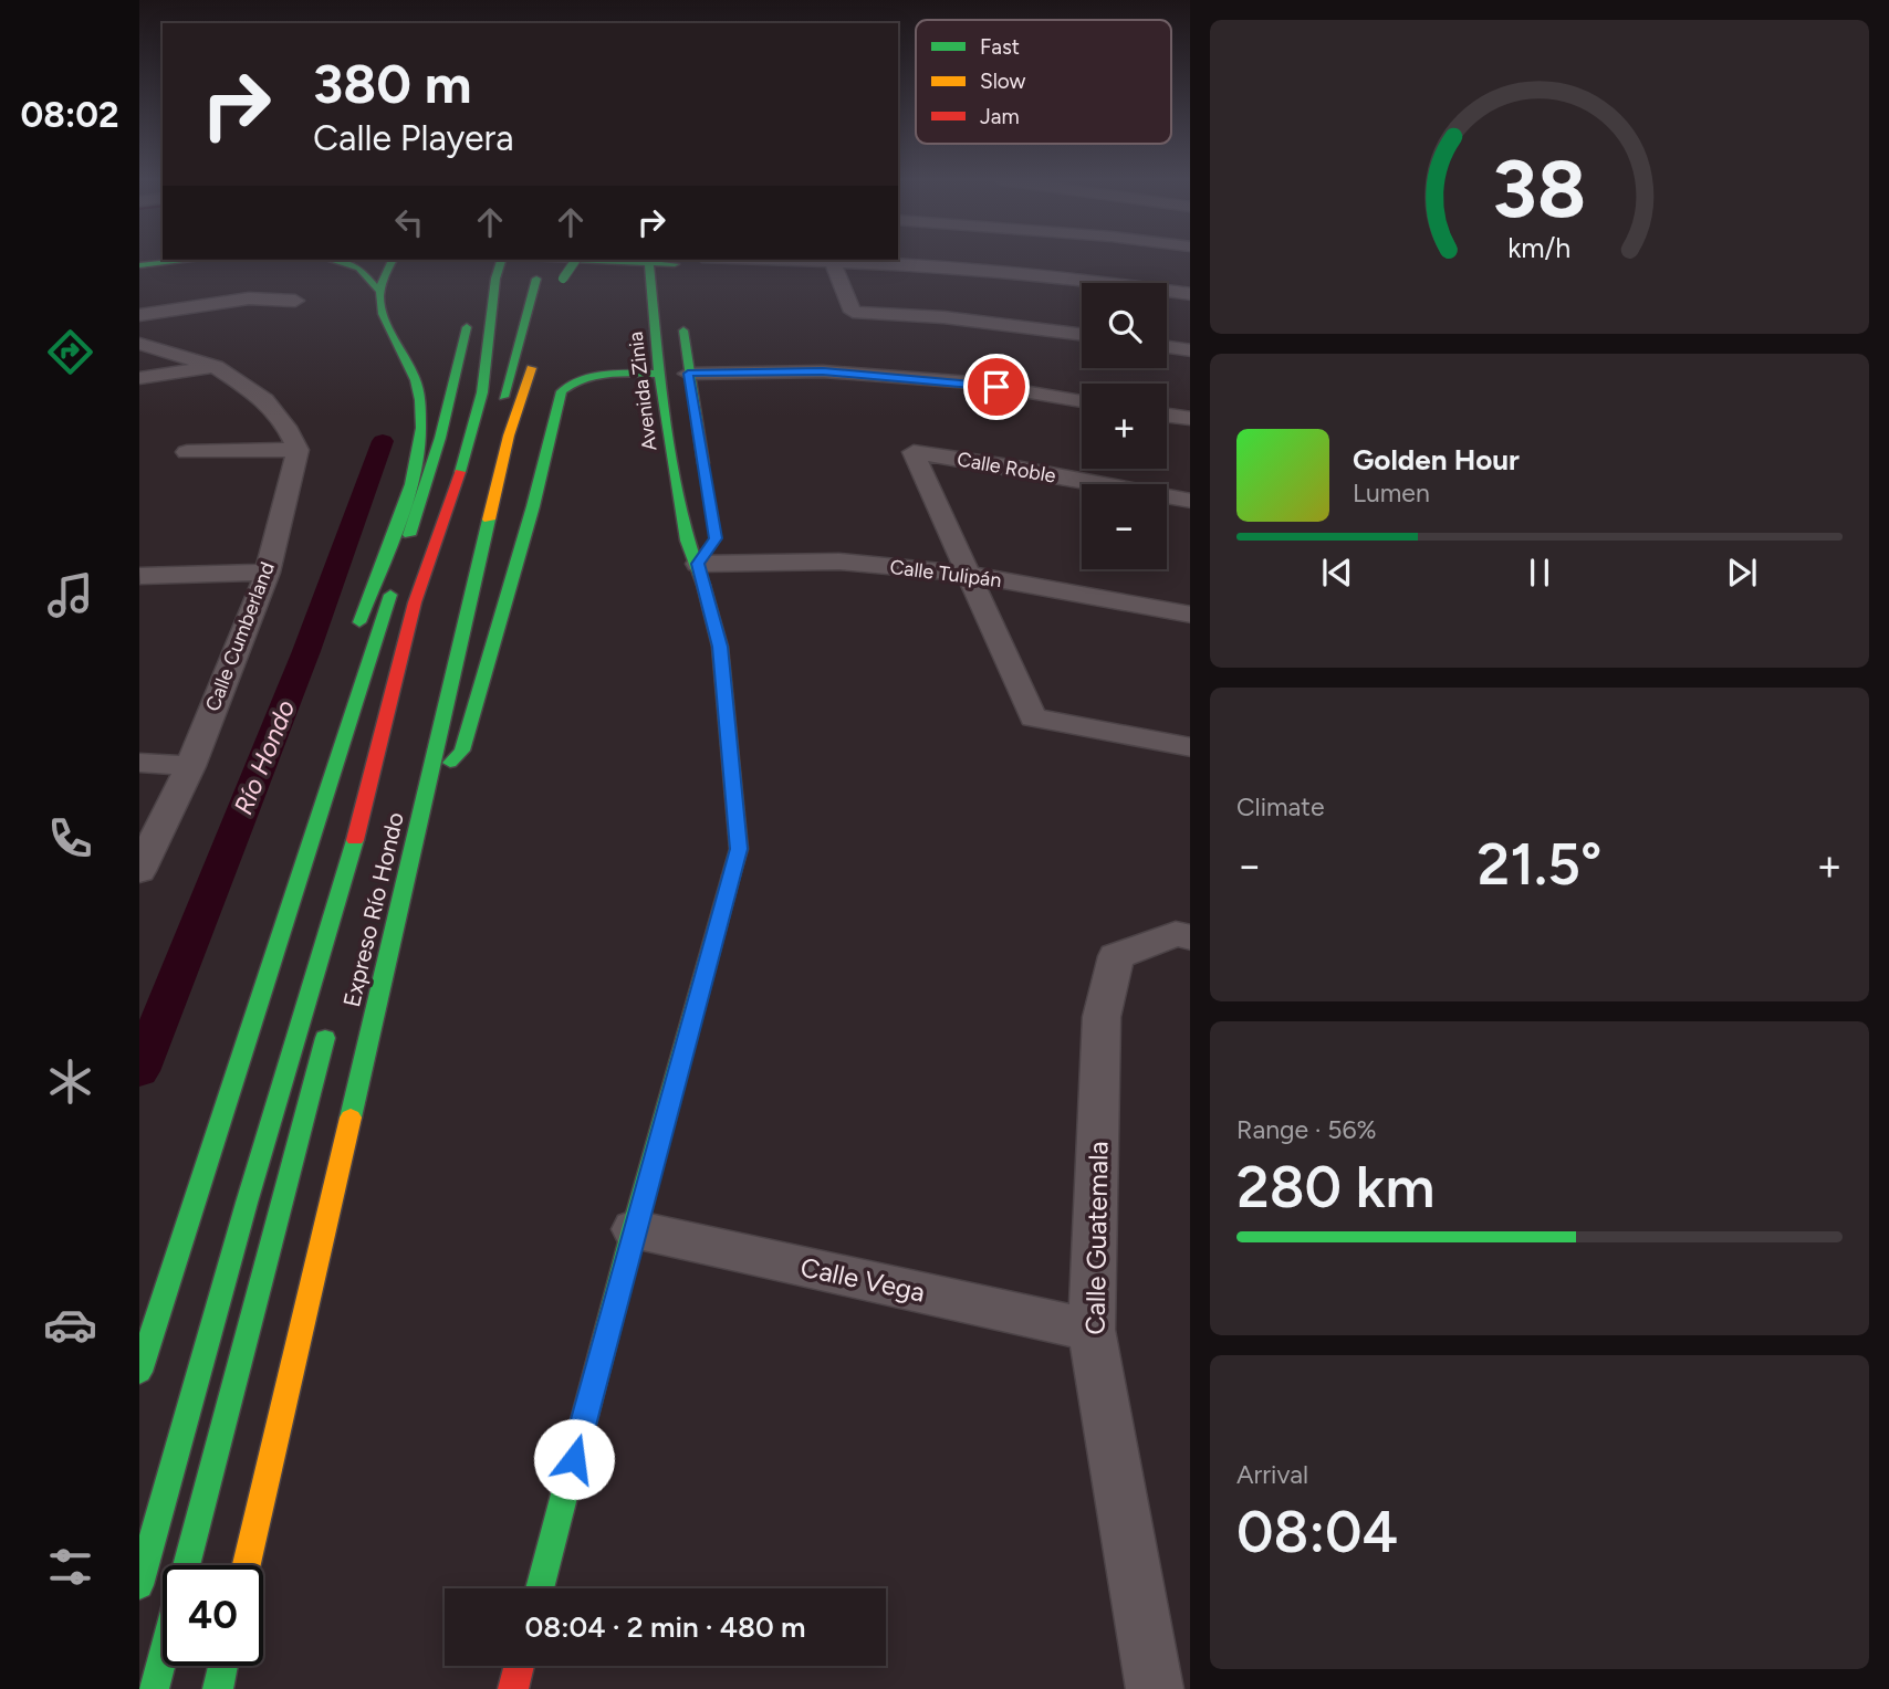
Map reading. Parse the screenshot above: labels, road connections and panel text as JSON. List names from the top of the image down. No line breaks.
{"streets":{"main road":["Avenida Zinia","Expreso Río Hondo"],"street":["Calle Roble","Calle Tulipán","Calle Cumberland","Calle Guatemala","Calle Vega"]},"crossings":[["Avenida Zinia","Calle Tulipán"],["Avenida Zinia","Calle Vega"],["Calle Roble","Calle Tulipán"],["Calle Guatemala","Calle Vega"]],"water":["Río Hondo"],"legend":["Fast","Slow","Jam"],"page":{"tabs":"08:02","turn":["380 m","Calle Playera"],"map_buttons":["+","−"],"song":["Golden Hour","Lumen"],"tile":["Climate",["Range · 56%","280 km"],["Arrival","08:04"]],"heat":["−","21.5°","+"],"limit":"40","trip":"08:04 · 2 min · 480 m","gauge":["38","km/h"]}}
